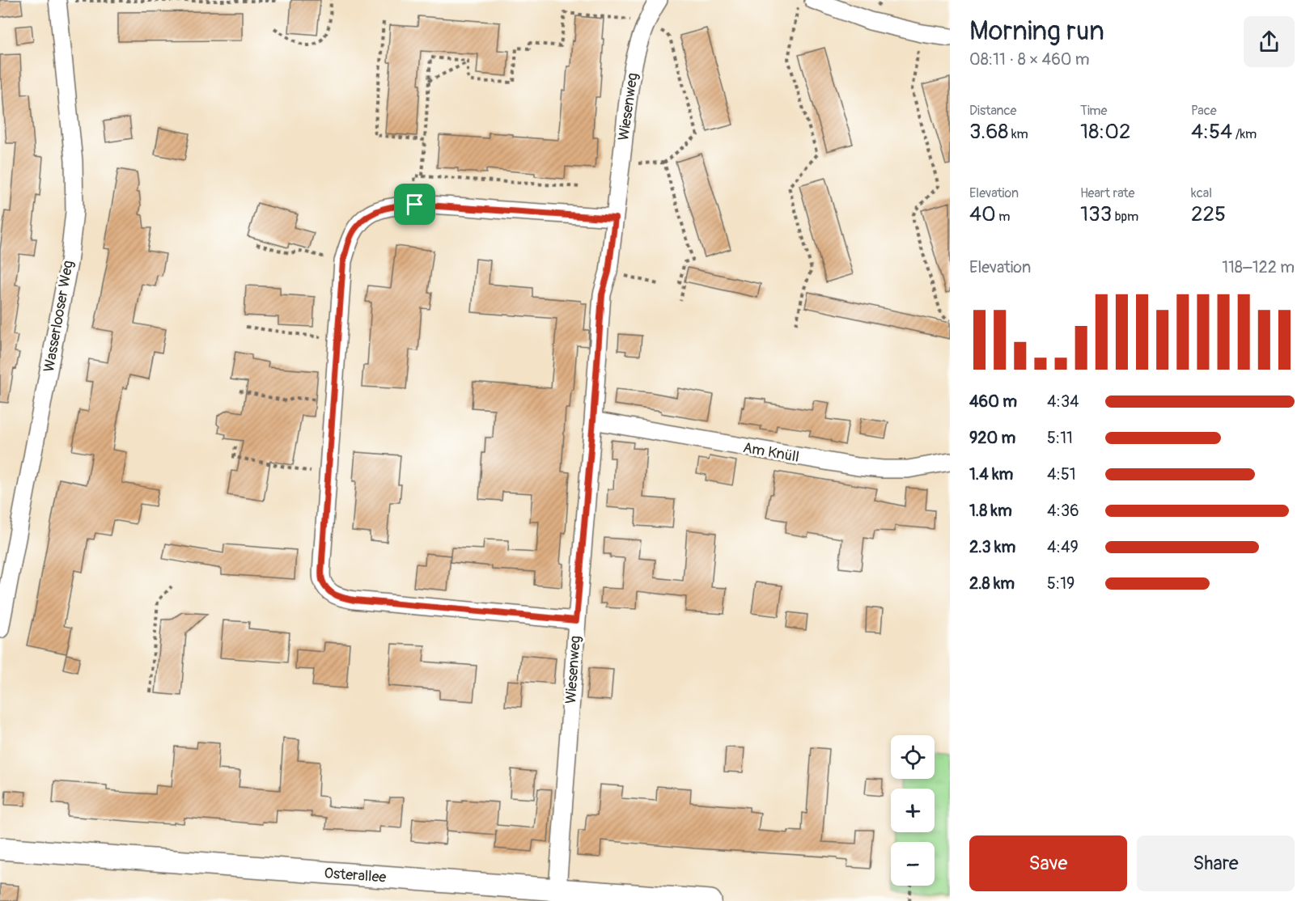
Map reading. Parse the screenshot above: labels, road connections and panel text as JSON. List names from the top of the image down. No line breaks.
{"streets":{"street":["Wiesenweg","Wasserlooser Weg","Am Knüll","Osterallee"]},"crossings":[["Wiesenweg","Am Knüll"],["Wiesenweg","Osterallee"]],"page":{"heading":["Morning run","08:11 · 8 × 460 m"],"stats":[["Distance","3.68 km"],["Time","18:02"],["Pace","4:54 /km"],["Elevation","40 m"],["Heart rate","133 bpm"],["kcal","225"]],"chart":["Elevation","118–122 m"],"list":[{"name":"460 m","note":"4:34"},{"name":"920 m","note":"5:11"},{"name":"1.4 km","note":"4:51"},{"name":"1.8 km","note":"4:36"},{"name":"2.3 km","note":"4:49"},{"name":"2.8 km","note":"5:19"}],"map_buttons":["+","−"],"buttons":["Save","Share"]}}
